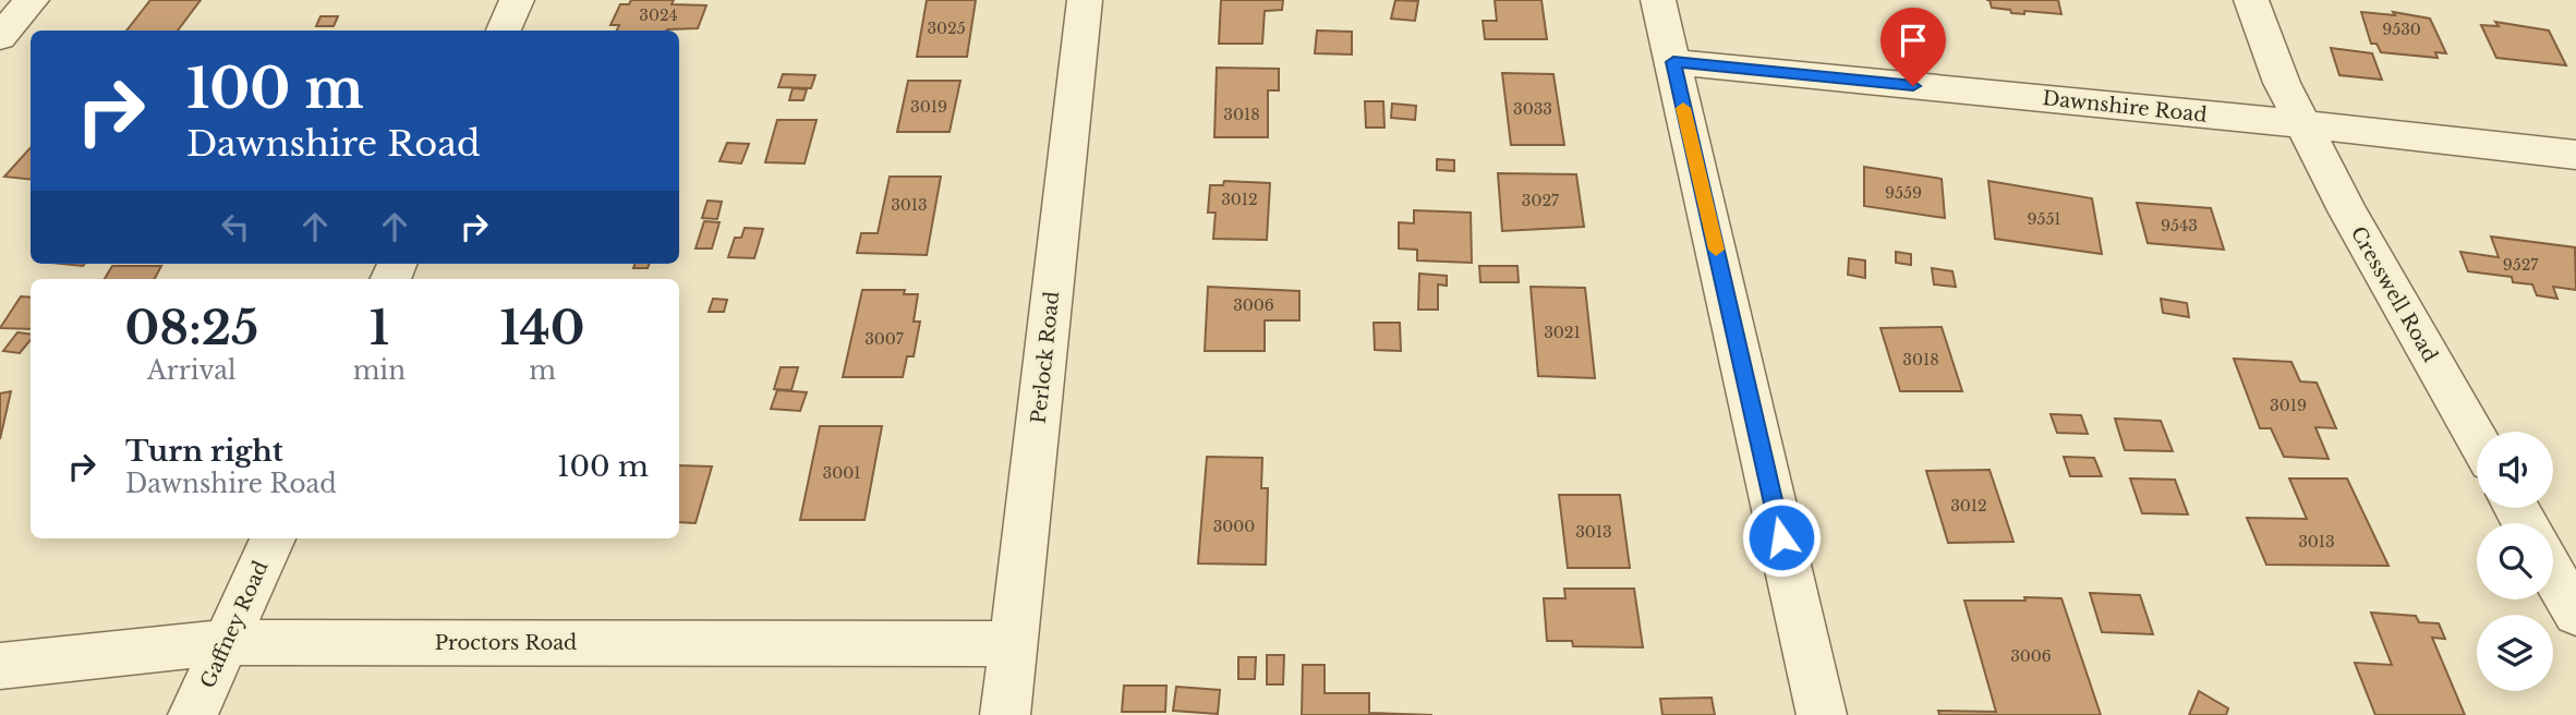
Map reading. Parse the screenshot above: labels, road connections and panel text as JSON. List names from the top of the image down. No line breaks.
{"streets":{"street":["Dawnshire Road","Cresswell Road","Perlock Road","Gaffney Road","Proctors Road"]},"crossings":[["Dawnshire Road","Cresswell Road"],["Perlock Road","Proctors Road"],["Gaffney Road","Proctors Road"]],"house_numbers":["3024","3025","9530","3019","3033","3018","9559","3012","3027","3013","9551","9543","9527","3006","3021","3007","3018","3019","3001","3012","3000","3013","3013","3006"],"page":{"turn":["100 m","Dawnshire Road"],"eta":["08:25","Arrival","1","min","140","m"],"list":[{"name":"Turn right","note":"Dawnshire Road","value":"100 m"}]}}
